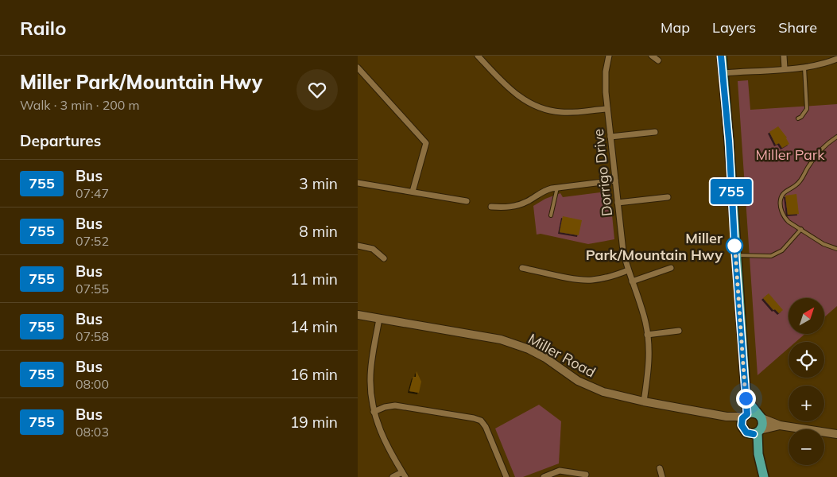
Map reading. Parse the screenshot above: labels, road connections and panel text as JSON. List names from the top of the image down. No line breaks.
{"streets":{"main road":["Miller Road"],"street":["Dorrigo Drive"]},"crossings":[["Dorrigo Drive","Miller Road"]],"parks":["Miller Park"],"places":["Miller Park/Mountain Hwy"],"lines":["bus line 755"],"north":"top right","page":{"header":"Railo","nav":["Map","Layers","Share"],"heading":[["Miller Park/Mountain Hwy","Walk · 3 min · 200 m"],"Departures"],"on_map":"755","list":[{"mark":"755","name":"Bus","note":"07:47","value":"3 min"},{"mark":"755","name":"Bus","note":"07:52","value":"8 min"},{"mark":"755","name":"Bus","note":"07:55","value":"11 min"},{"mark":"755","name":"Bus","note":"07:58","value":"14 min"},{"mark":"755","name":"Bus","note":"08:00","value":"16 min"},{"mark":"755","name":"Bus","note":"08:03","value":"19 min"}],"map_buttons":["+","−"]}}
